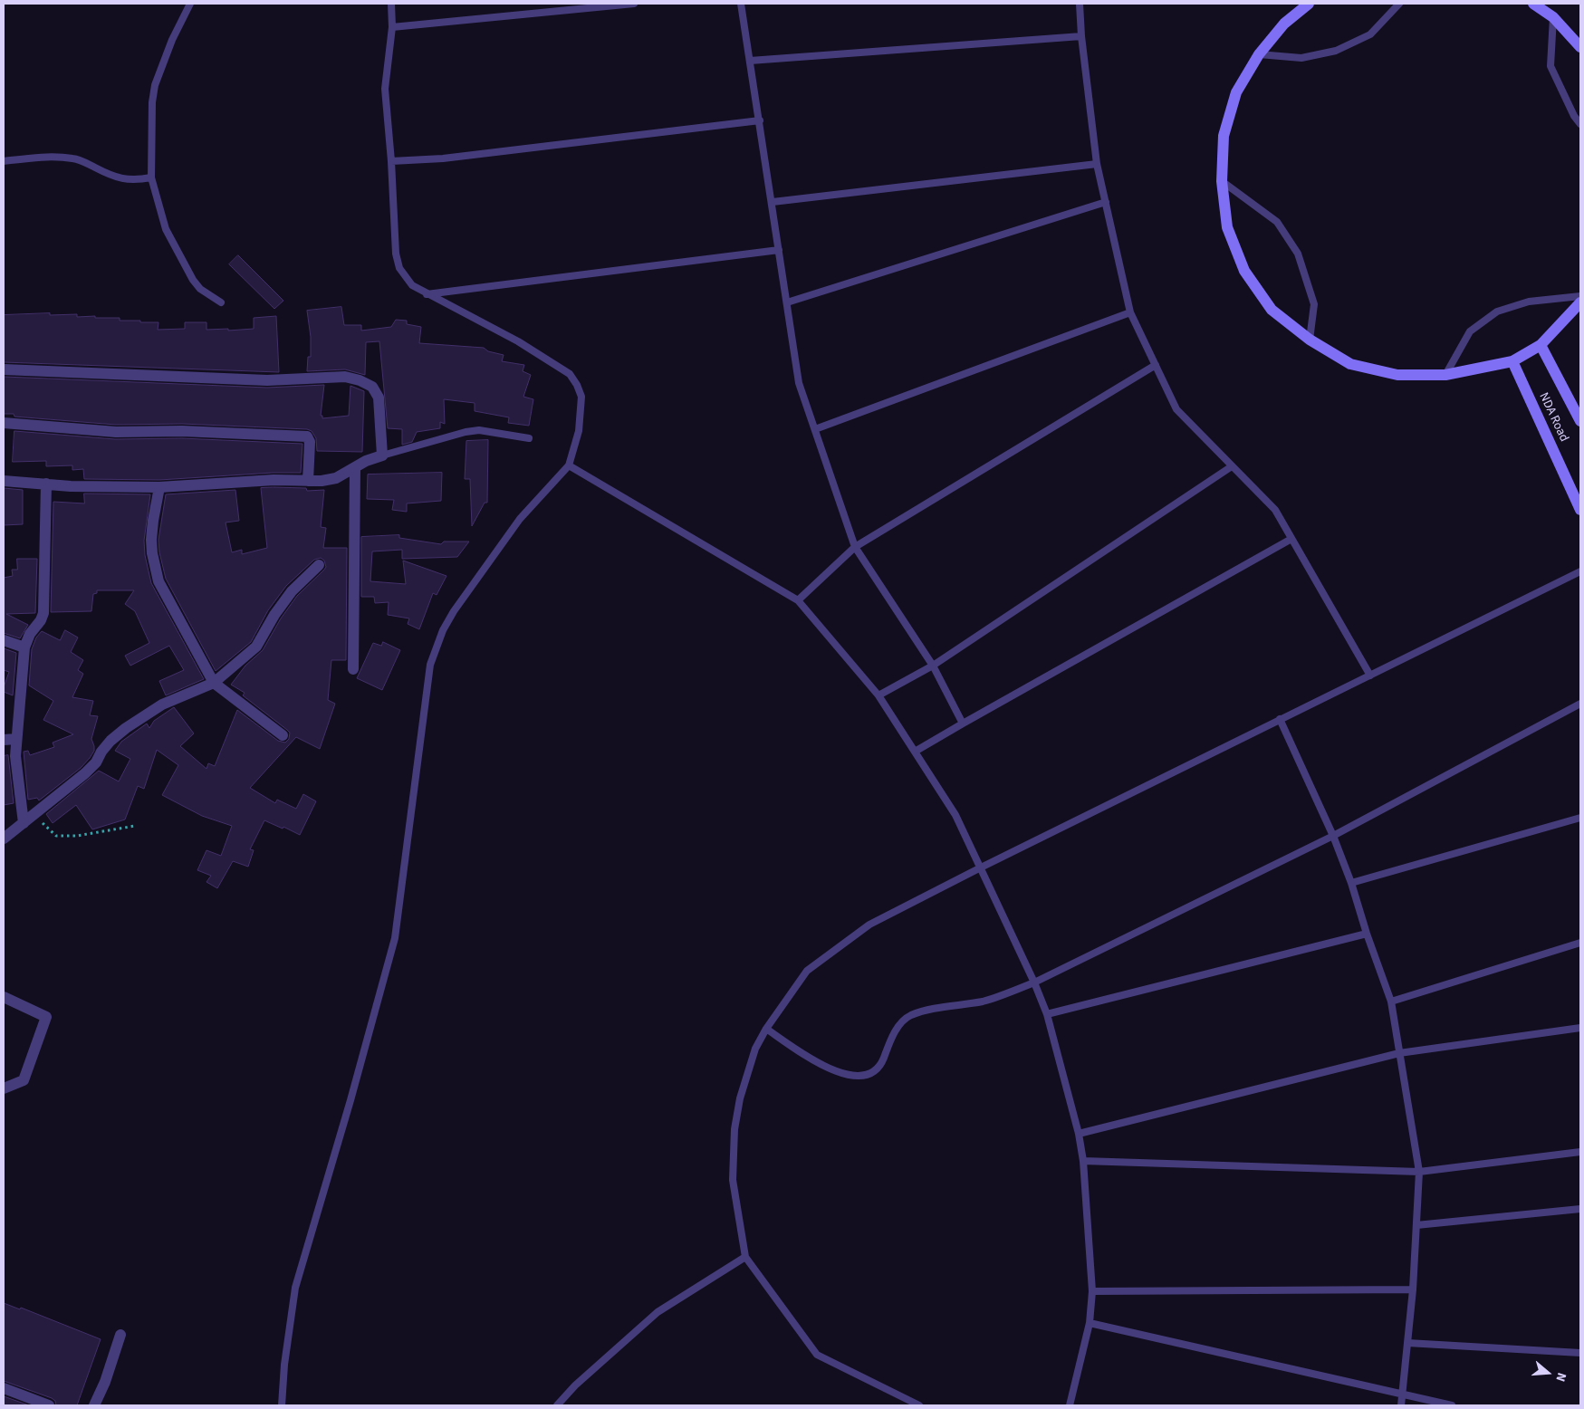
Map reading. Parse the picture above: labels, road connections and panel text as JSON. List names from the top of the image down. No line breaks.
{"streets":{"street":["NDA Road"]},"north":"right"}
